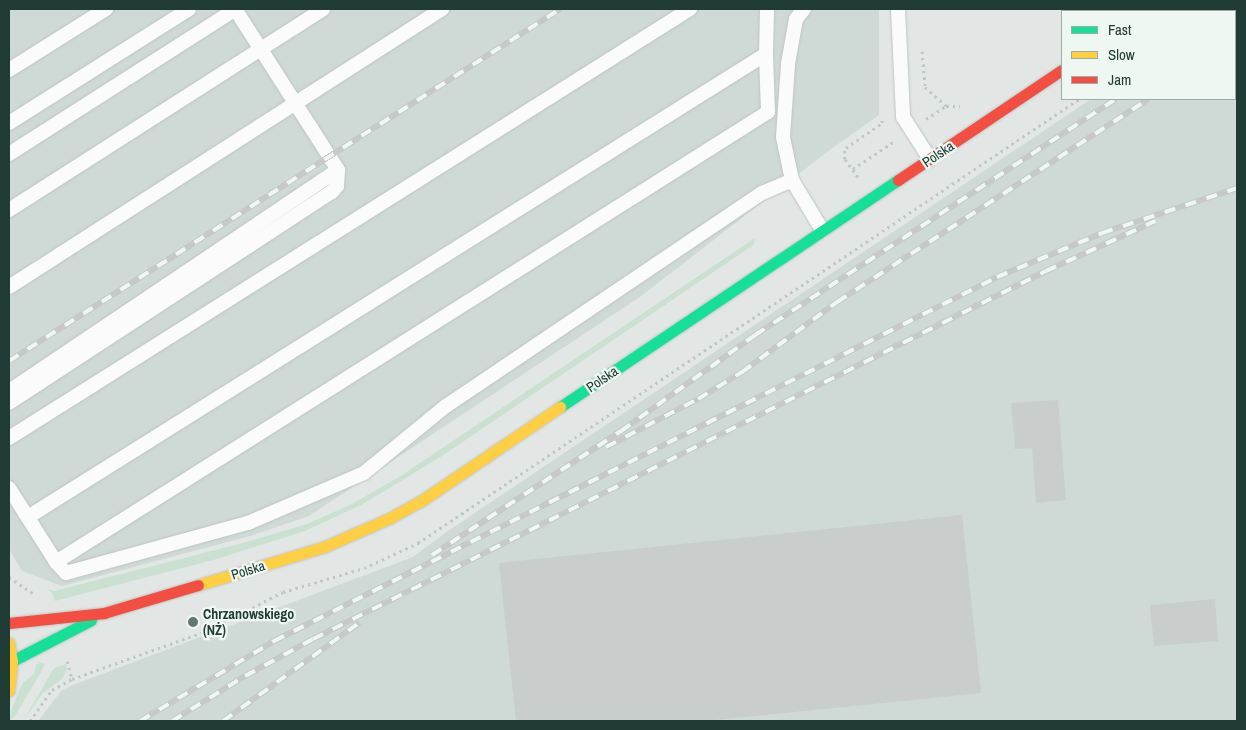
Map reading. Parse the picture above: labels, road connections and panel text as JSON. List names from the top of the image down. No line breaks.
{"streets":{"highway":["Polska"]},"places":["Chrzanowskiego (NŻ)"],"legend":["Fast","Slow","Jam"]}
